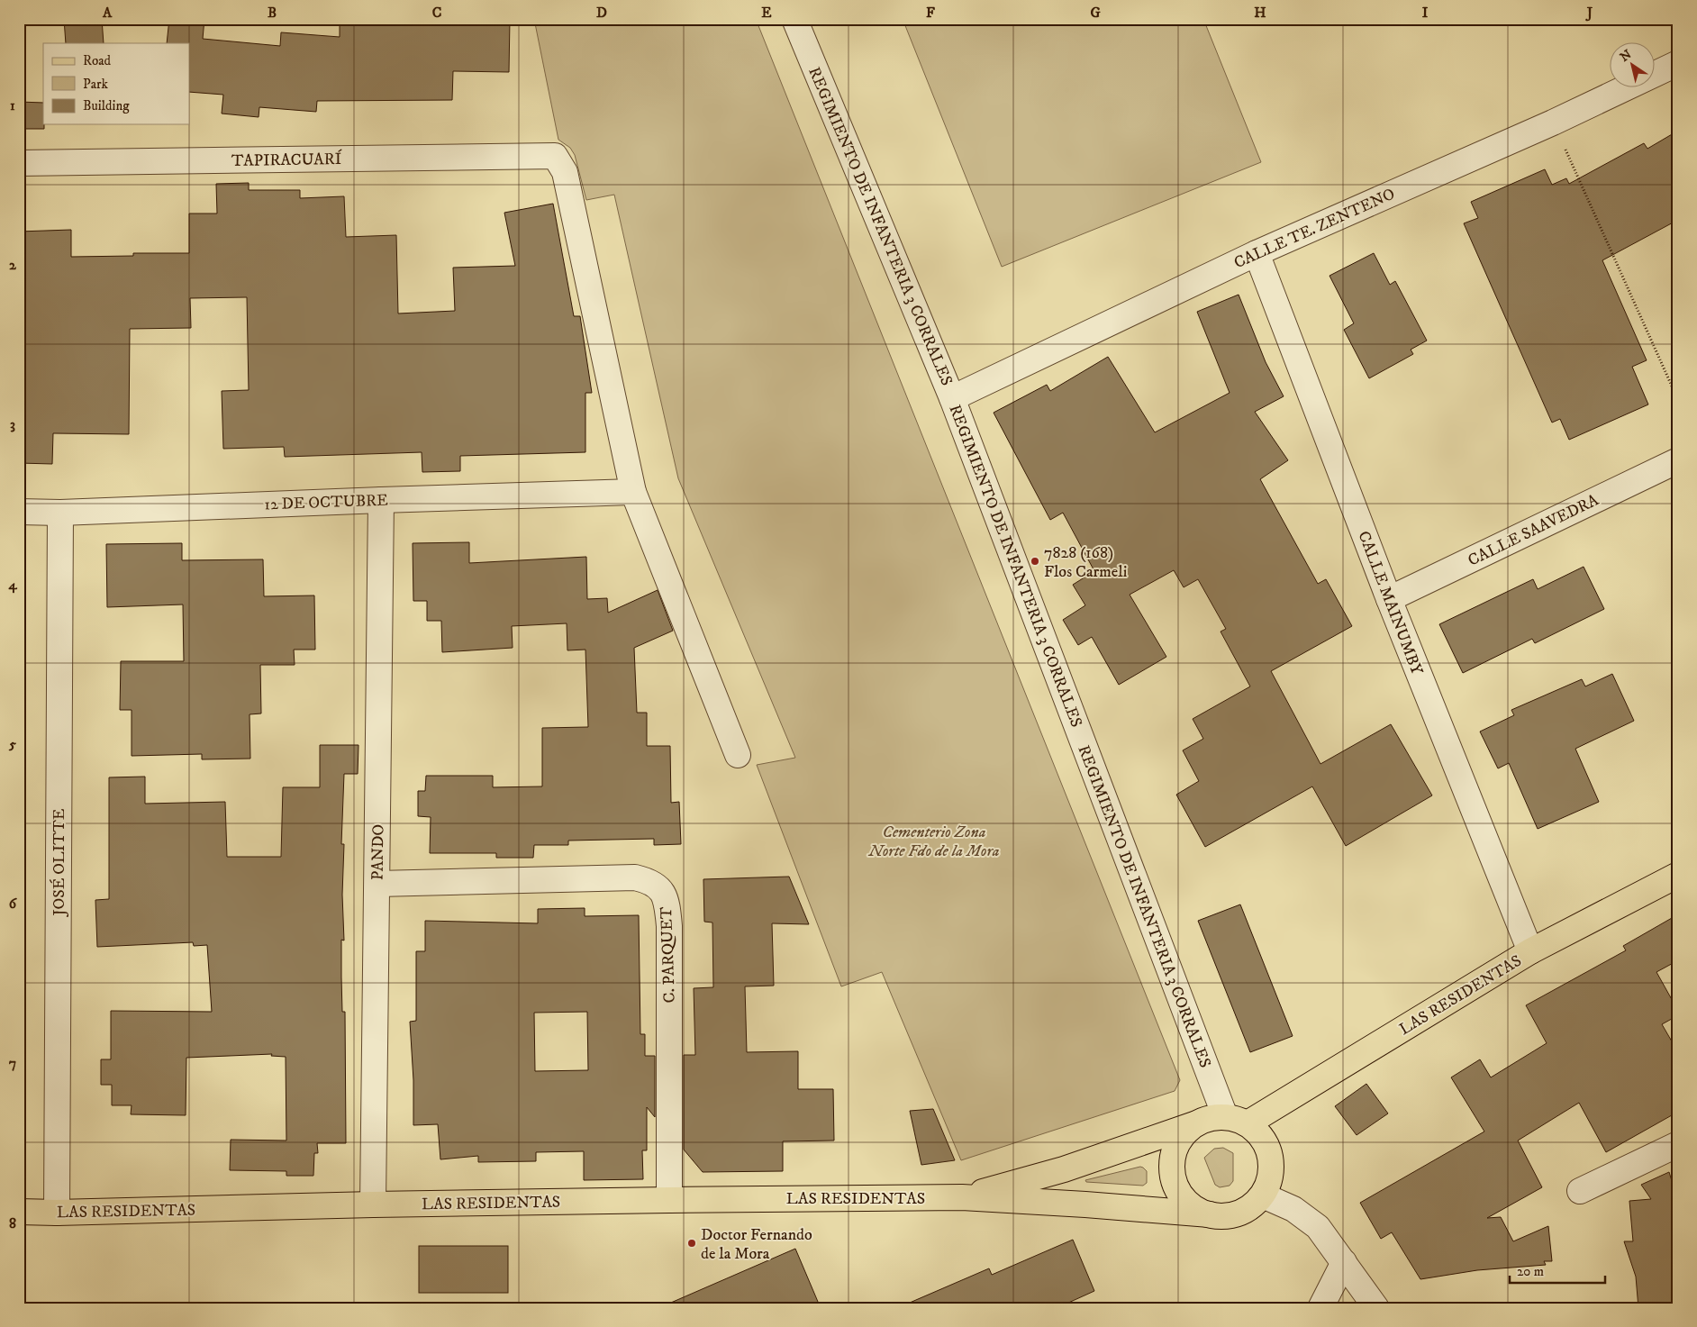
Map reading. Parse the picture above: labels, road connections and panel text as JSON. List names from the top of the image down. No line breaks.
{"streets":{"main road":["LAS RESIDENTAS"],"street":["TAPIRACUARÍ","REGIMIENTO DE INFANTERIA 3 CORRALES","CALLE TE. ZENTENO","12 DE OCTUBRE","CALLE SAAVEDRA","CALLE MAINUMBY","PANDO","JOSÉ OLITTE","C. PARQUET"]},"crossings":[["TAPIRACUARÍ","12 DE OCTUBRE"],["REGIMIENTO DE INFANTERIA 3 CORRALES","CALLE TE. ZENTENO"],["REGIMIENTO DE INFANTERIA 3 CORRALES","LAS RESIDENTAS"],["CALLE TE. ZENTENO","CALLE MAINUMBY"],["12 DE OCTUBRE","PANDO"],["12 DE OCTUBRE","JOSÉ OLITTE"],["CALLE SAAVEDRA","CALLE MAINUMBY"],["CALLE MAINUMBY","LAS RESIDENTAS"],["PANDO","C. PARQUET"],["PANDO","LAS RESIDENTAS"],["JOSÉ OLITTE","LAS RESIDENTAS"],["C. PARQUET","LAS RESIDENTAS"]],"parks":["Cementerio Zona Norte Fdo de la Mora"],"places":["7828 (168) Flos Carmeli","Doctor Fernando de la Mora"],"legend":["Road","Park","Building"],"scale_bar":"20 m","north":"top left","grid":{"columns":["A","B","C","D","E","F","G","H","I","J"],"rows":["1","2","3","4","5","6","7","8"]}}
